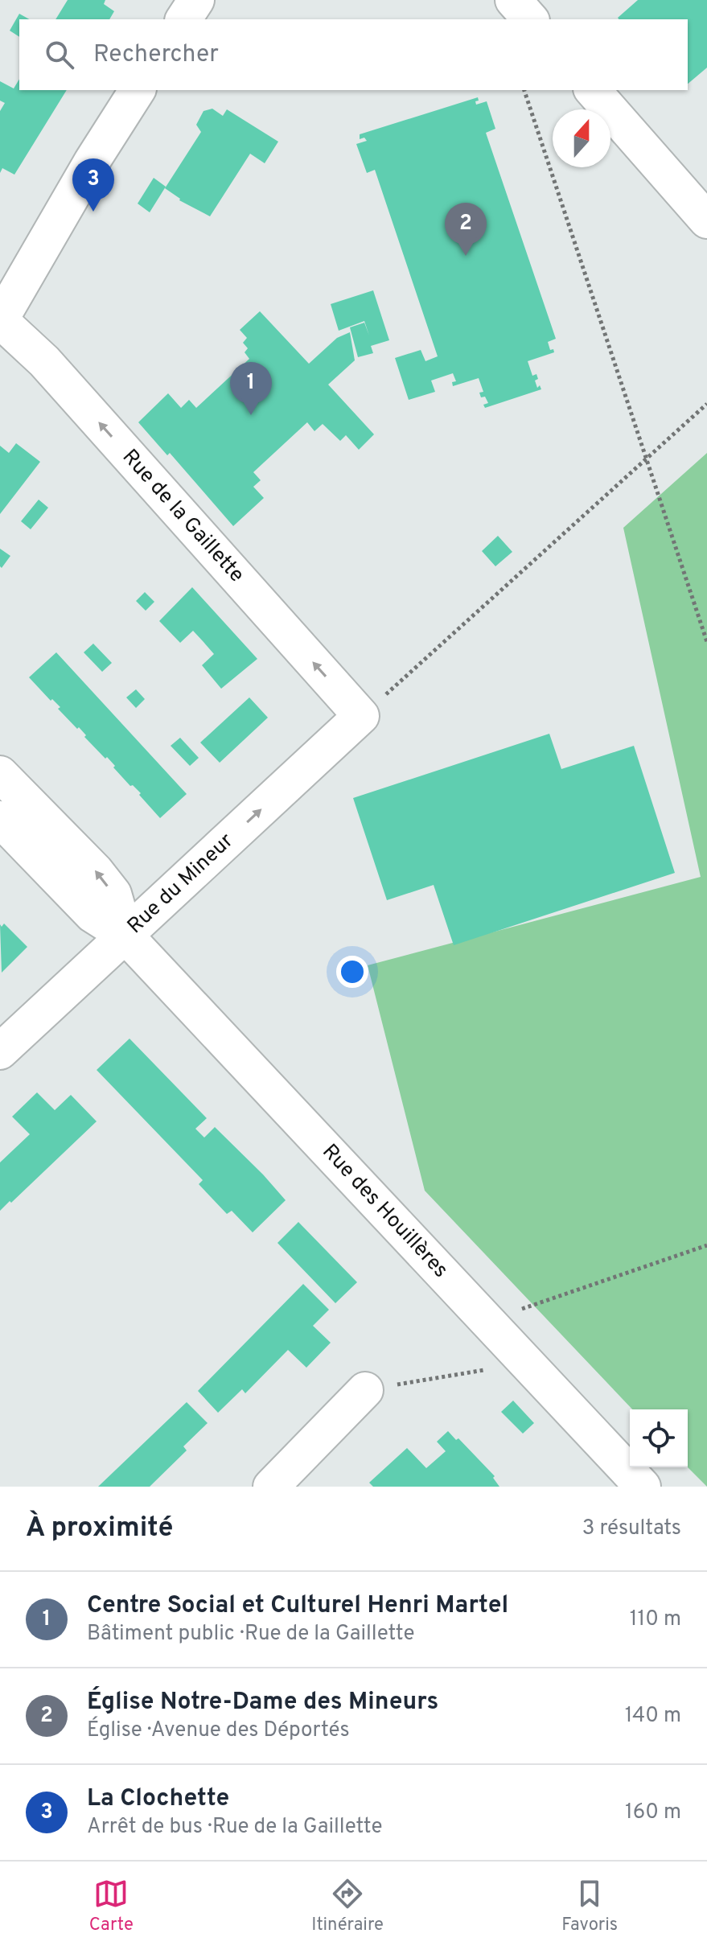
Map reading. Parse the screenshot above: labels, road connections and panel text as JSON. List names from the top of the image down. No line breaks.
{"streets":{"street":["Rue de la Gaillette","Rue du Mineur","Rue des Houillères"]},"crossings":[["Rue de la Gaillette","Rue du Mineur"],["Rue du Mineur","Rue des Houillères"]],"one_way":["Rue de la Gaillette","Rue du Mineur"],"north":"top","page":{"search":"Rechercher","pins":["3","2","1"],"heading":["À proximité","3 résultats"],"list":[{"mark":"1","name":"Centre Social et Culturel Henri Martel","note":"Bâtiment public · Rue de la Gaillette","value":"110 m"},{"mark":"2","name":"Église Notre-Dame des Mineurs","note":"Église · Avenue des Déportés","value":"140 m"},{"mark":"3","name":"La Clochette","note":"Arrêt de bus · Rue de la Gaillette","value":"160 m"}],"nav":["Carte","Itinéraire","Favoris"]}}
